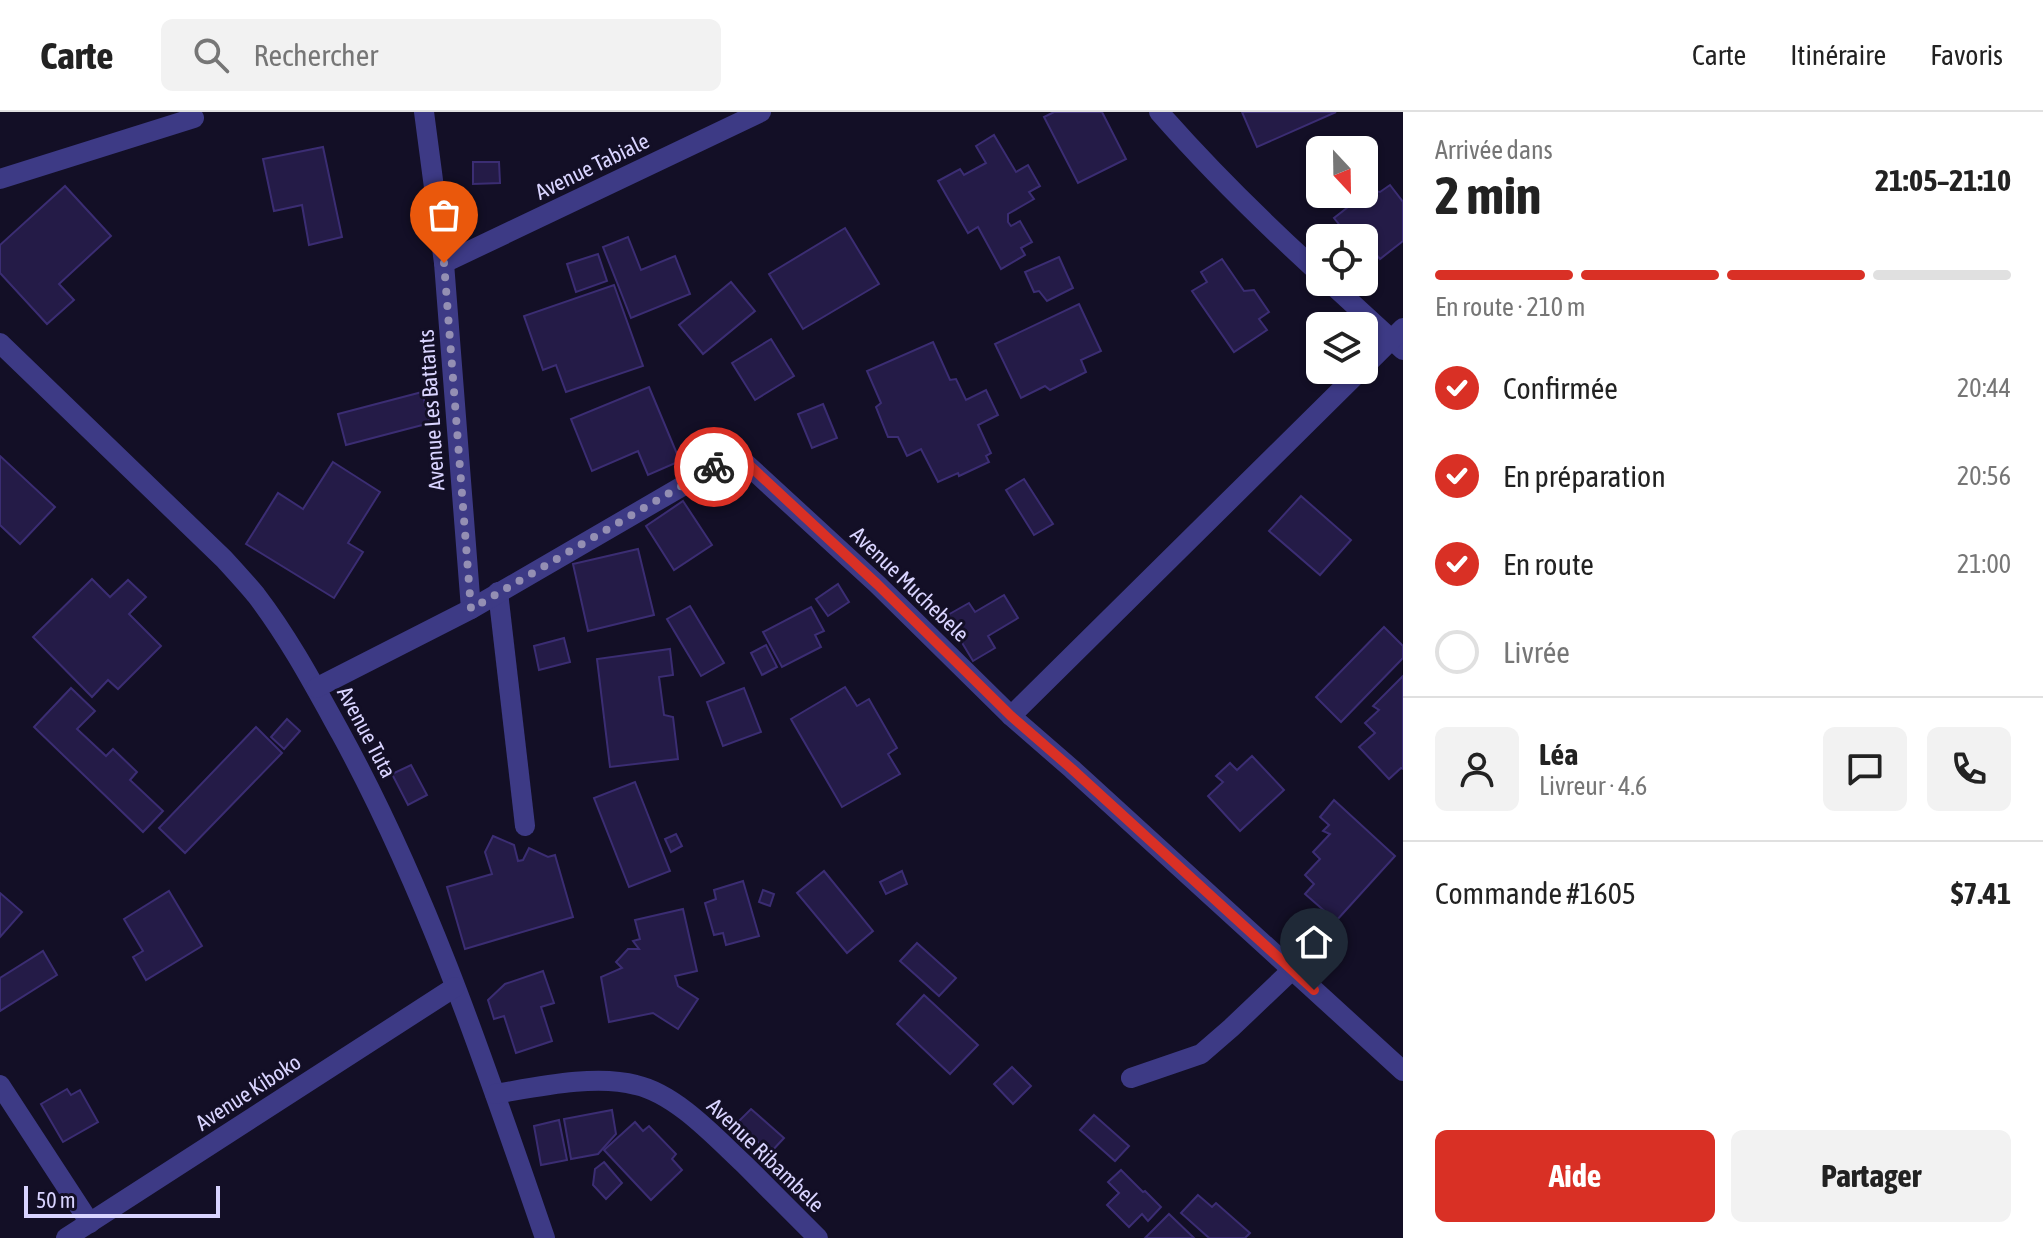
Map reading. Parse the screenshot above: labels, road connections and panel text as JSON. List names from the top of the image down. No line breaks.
{"streets":{"street":["Avenue Tabiale","Avenue Les Battants","Avenue Muchebele","Avenue Tuta","Avenue Kiboko","Avenue Ribambele"]},"crossings":[["Avenue Tabiale","Avenue Les Battants"],["Avenue Les Battants","Avenue Muchebele"],["Avenue Muchebele","Avenue Tuta"],["Avenue Tuta","Avenue Kiboko"],["Avenue Tuta","Avenue Ribambele"]],"scale_bar":"50 m","north":"bottom","page":{"header":"Carte","search":"Rechercher","nav":["Carte","Itinéraire","Favoris"],"heading":["2 min","Arrivée dans","21:05–21:10"],"panel":["Léa","Livreur · 4.6","Commande #1605","$7.41"],"bar":"En route · 210 m","list":[["Confirmée","20:44"],["En préparation","20:56"],["En route","21:00"],"Livrée"],"buttons":["Aide","Partager"],"scale":"50 m"}}
